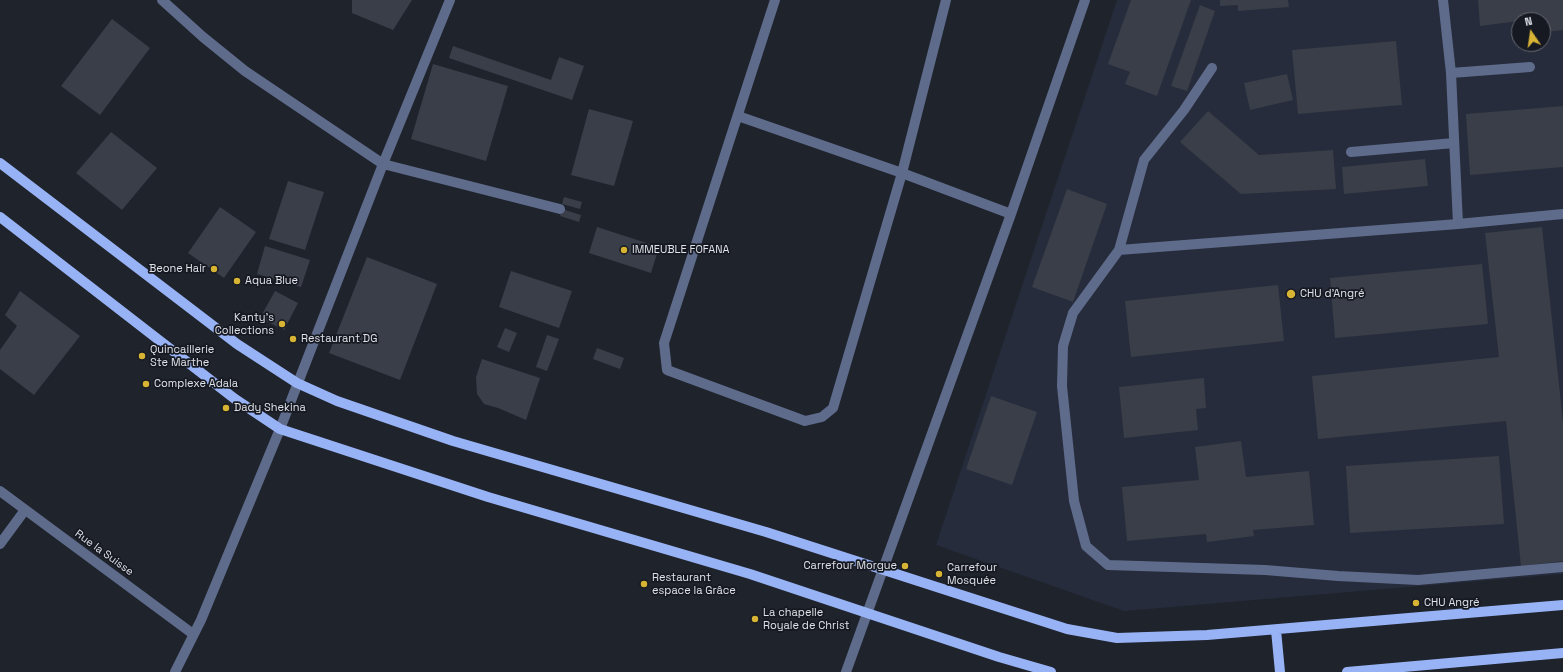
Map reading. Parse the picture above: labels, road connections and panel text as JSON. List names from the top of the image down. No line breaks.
{"streets":{"street":["Rue la Suisse"]},"places":["IMMEUBLE FOFANA","Beone Hair","Aqua Blue","CHU d'Angré","Kanty's Collections","Restaurant DG","Quincaillerie Ste Marthe","Complexe Adala","Dady Shekina","Carrefour Morgue","Carrefour Mosquée","Restaurant espace la Grâce","CHU Angré","La chapelle Royale de Christ"],"north":"top"}
